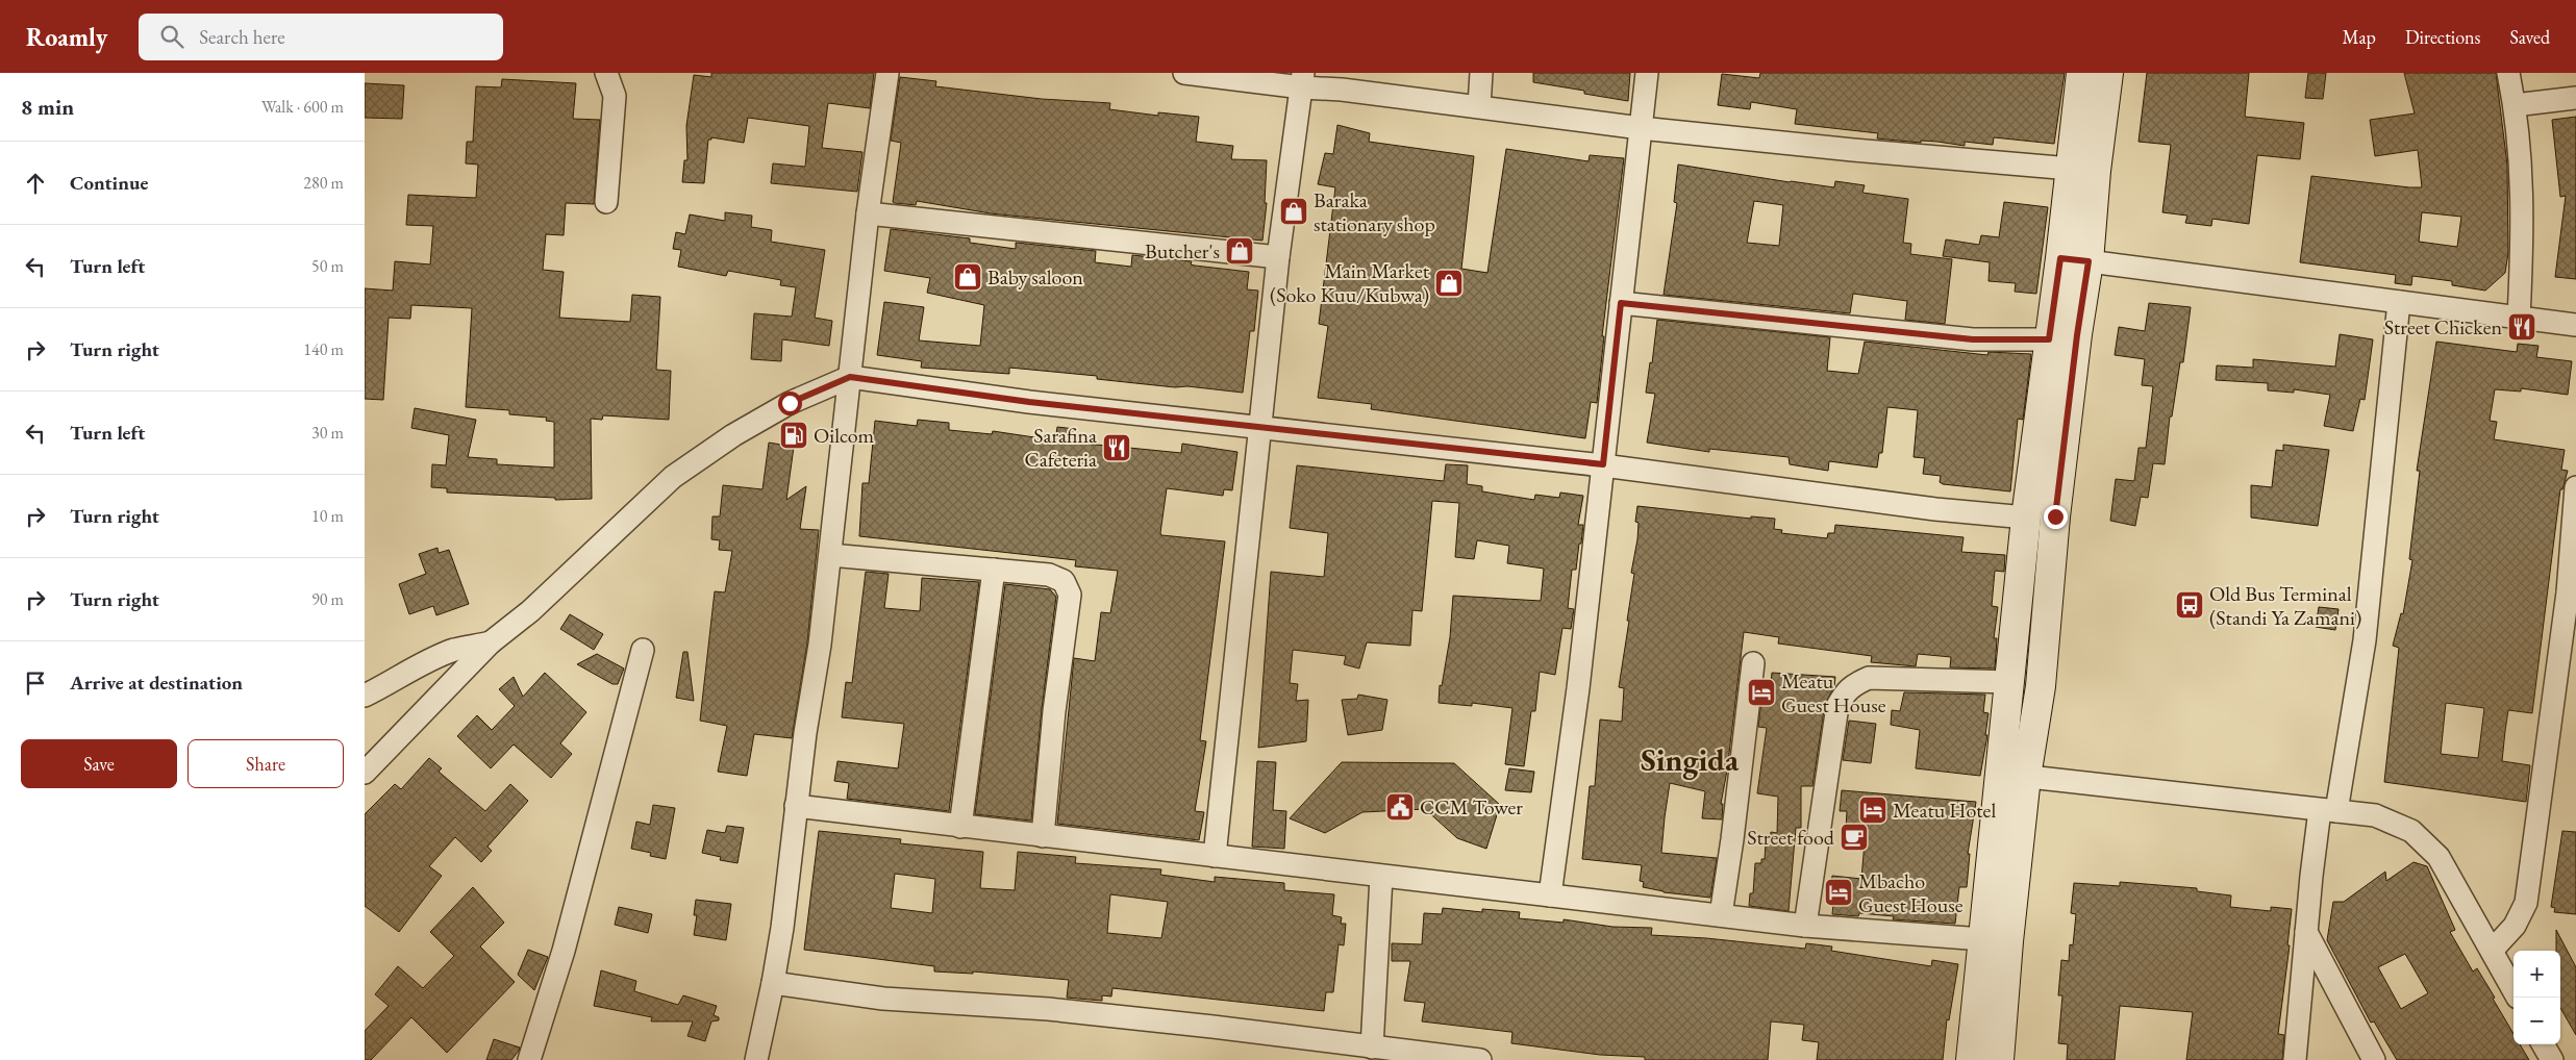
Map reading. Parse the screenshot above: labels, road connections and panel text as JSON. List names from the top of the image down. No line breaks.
{"districts":["Singida"],"places":{"shop":["Baraka stationary shop","Butcher's","Baby saloon","Main Market (Soko Kuu/Kubwa)"],"restaurant":["Street Chicken","Sarafina Cafeteria"],"fuel station":["Oilcom"],"bus stop":["Old Bus Terminal (Standi Ya Zamani)"],"hotel":["Meatu Guest House","Meatu Hotel","Mbacho Guest House"],"public building":["CCM Tower"],"cafe":["Street food"]},"page":{"header":"Roamly","search":"Search here","nav":["Map","Directions","Saved"],"heading":["8 min","Walk · 600 m"],"list":[["Continue","280 m"],["Turn left","50 m"],["Turn right","140 m"],["Turn left","30 m"],["Turn right","10 m"],["Turn right","90 m"],"Arrive at destination"],"buttons":["Save","Share"],"map_buttons":["+","−"]}}
